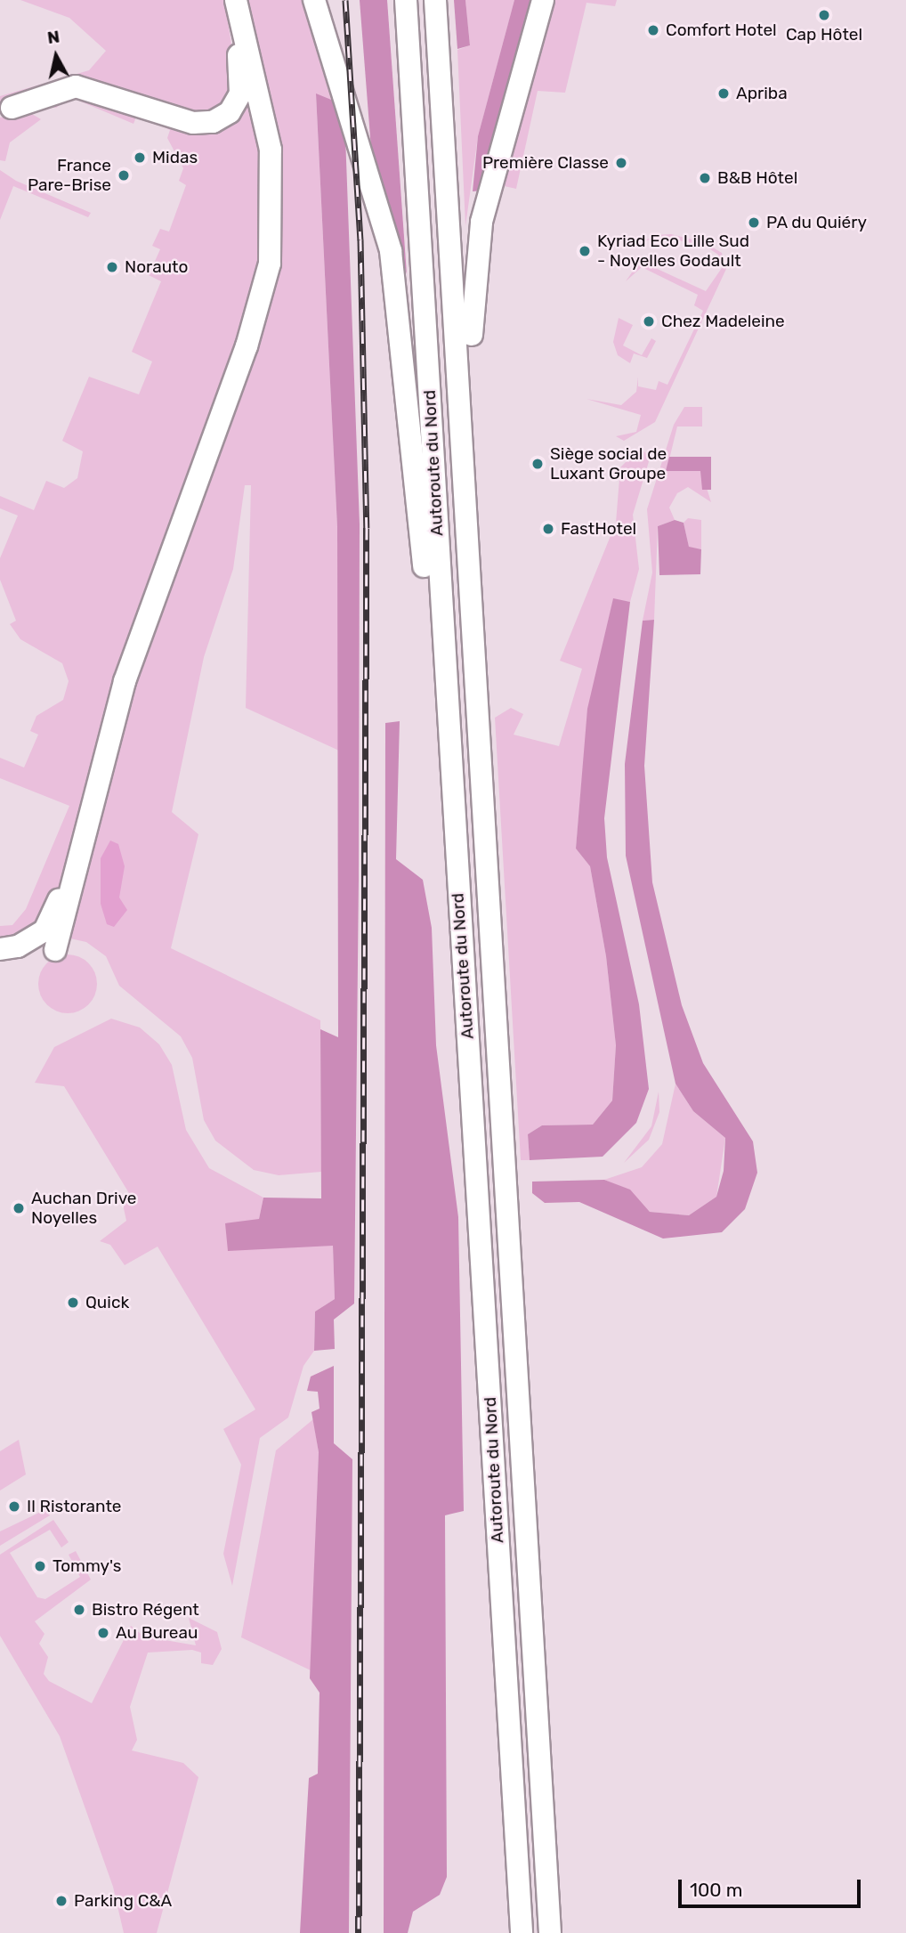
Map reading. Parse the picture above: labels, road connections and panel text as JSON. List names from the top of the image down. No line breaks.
{"streets":{"highway":["Autoroute du Nord"]},"places":["Cap Hôtel","Comfort Hotel","Apriba","Midas","Première Classe","France Pare-Brise","B&B Hôtel","PA du Quiéry","Kyriad Eco Lille Sud - Noyelles Godault","Norauto","Chez Madeleine","Siège social de Luxant Groupe","FastHotel","Auchan Drive Noyelles","Quick","Il Ristorante","Tommy's","Bistro Régent","Au Bureau","Parking C&A"],"scale_bar":"100 m","north":"top"}
